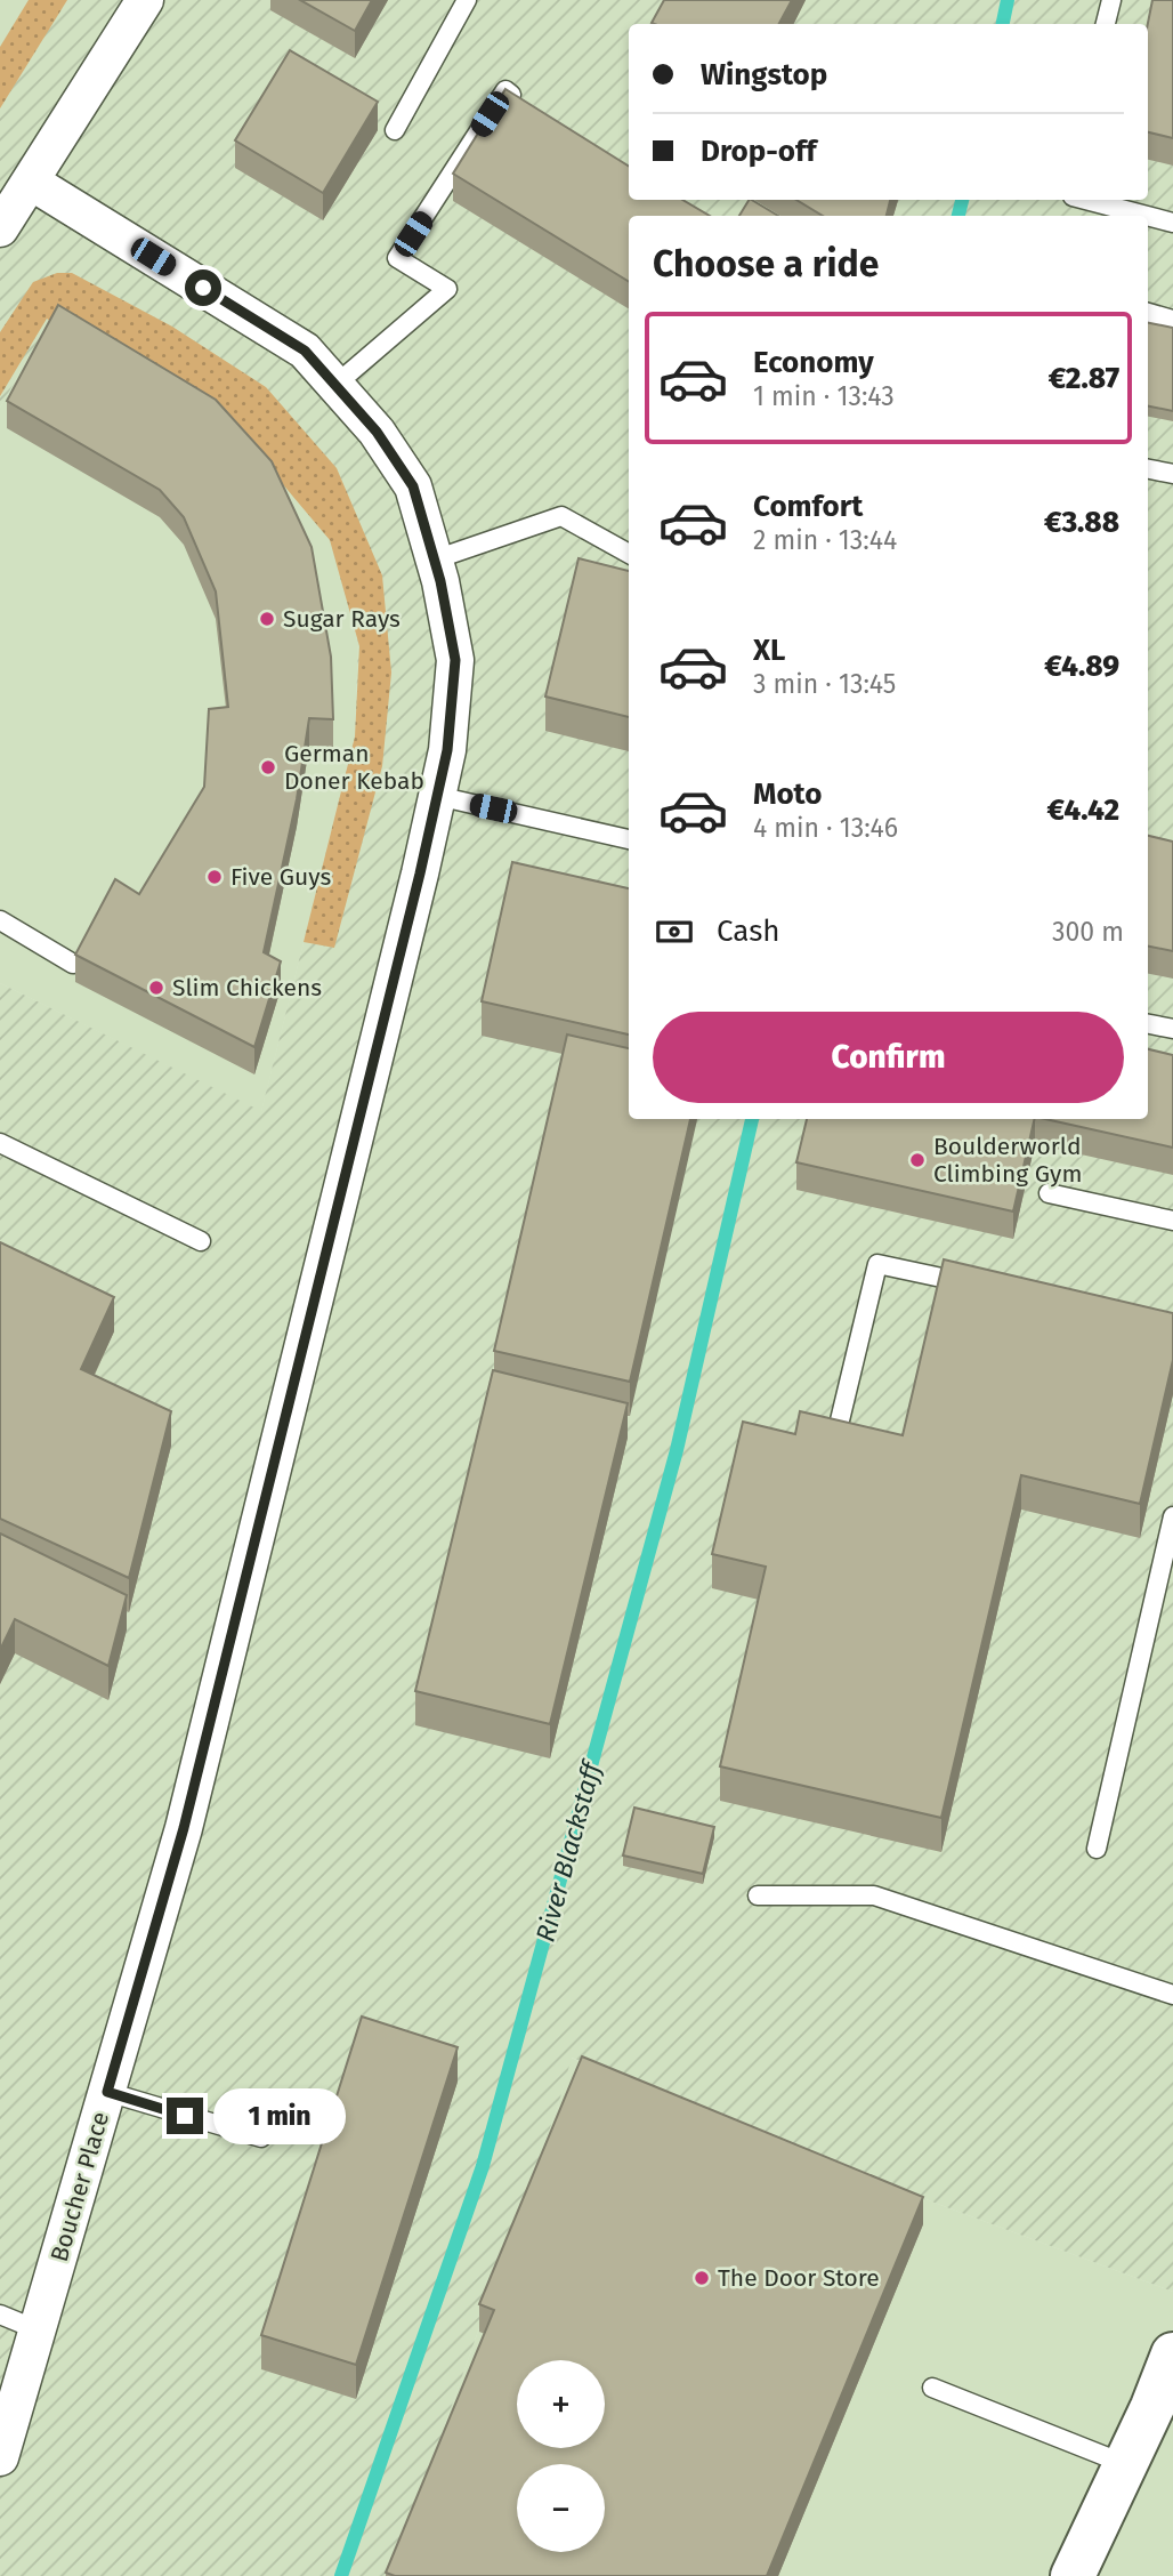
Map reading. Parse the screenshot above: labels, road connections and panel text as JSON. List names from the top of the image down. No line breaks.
{"streets":{"street":["Boucher Place"]},"water":["River Blackstaff"],"places":["Sugar Rays","German Doner Kebab","Five Guys","Slim Chickens","Boulderworld Climbing Gym","The Door Store"],"page":{"banner":["Wingstop","Drop-off"],"heading":"Choose a ride","list":[{"name":"Economy","note":"1 min · 13:43","value":"€2.87"},{"name":"Comfort","note":"2 min · 13:44","value":"€3.88"},{"name":"XL","note":"3 min · 13:45","value":"€4.89"},{"name":"Moto","note":"4 min · 13:46","value":"€4.42"}],"pay":["Cash","300 m"],"buttons":"Confirm","bubble":"1 min","map_buttons":["+","−"]}}
